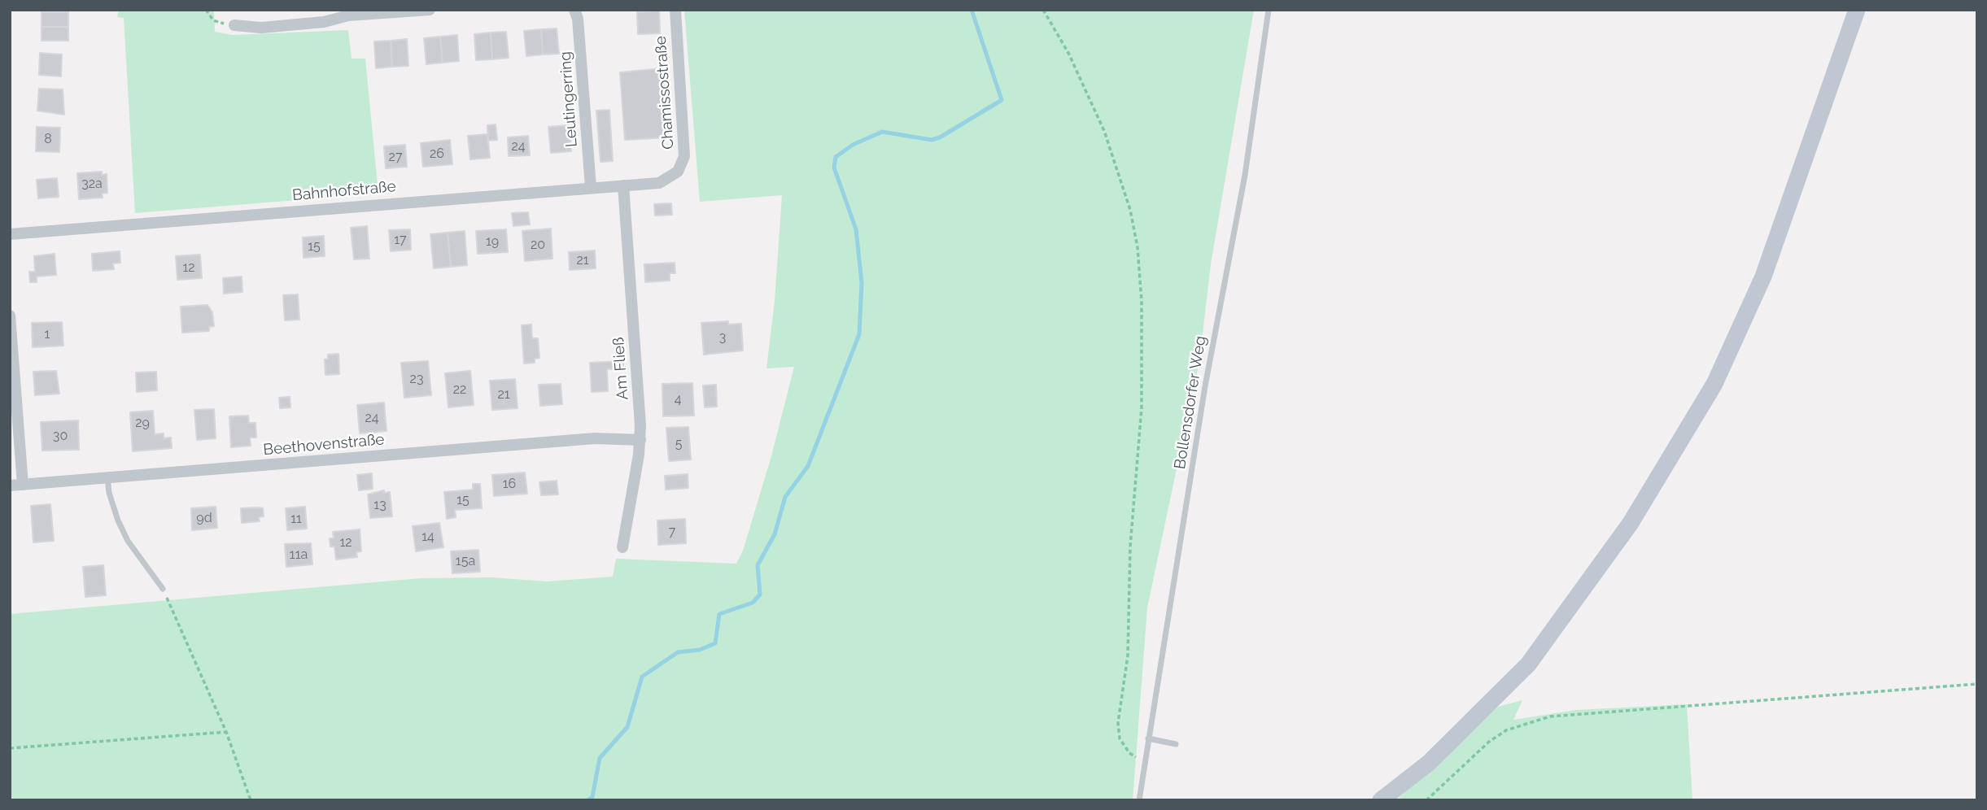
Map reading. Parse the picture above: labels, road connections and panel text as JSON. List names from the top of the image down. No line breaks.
{"streets":{"street":["Chamissostraße","Leutingerring","Bahnhofstraße","Am Fließ","Beethovenstraße"],"lane":["Bollensdorfer Weg"]},"crossings":[["Chamissostraße","Bahnhofstraße"],["Leutingerring","Bahnhofstraße"],["Bahnhofstraße","Am Fließ"],["Am Fließ","Beethovenstraße"]],"house_numbers":["8","24","26","27","32a","17","19","20","15","21","12","1","3","23","22","21","4","24","29","30","5","16","15","13","9d","11","7","14","12","11a","15a"]}
